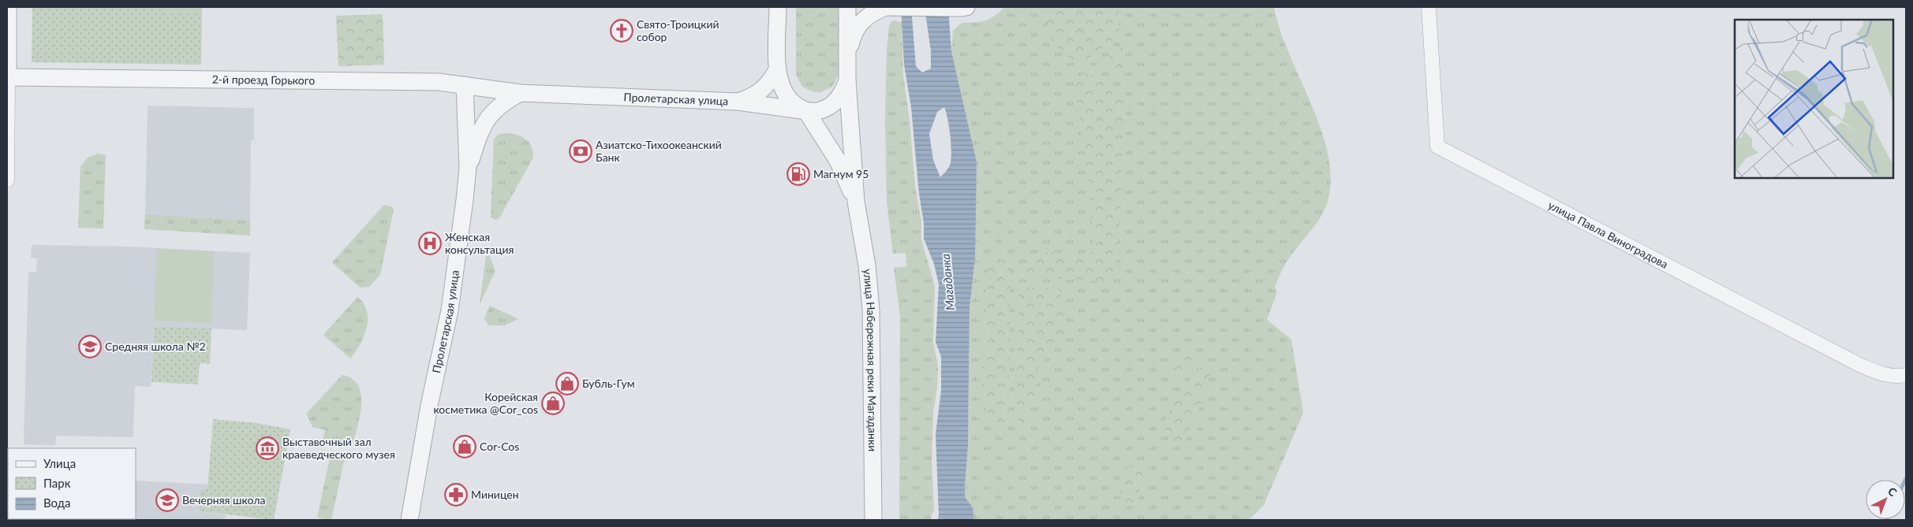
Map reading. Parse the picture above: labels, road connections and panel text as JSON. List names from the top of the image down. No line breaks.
{"streets":{"street":["2-й проезд Горького","Пролетарская улица","улица Павла Виноградова","улица Набережная реки Магаданки"]},"crossings":[["2-й проезд Горького","Пролетарская улица"],["Пролетарская улица","улица Набережная реки Магаданки"]],"water":["Магаданка"],"places":{"church":["Свято-Троицкий собор"],"bank":["Азиатско-Тихоокеанский Банк"],"fuel station":["Магнум 95"],"hospital":["Женская консультация"],"school or university":["Средняя школа №2","Вечерняя школа"],"shop":["Бубль-Гум","Корейская косметика @Cor_cos","Cor-Cos"],"museum":["Выставочный зал краеведческого музея"],"pharmacy":["Миницен"]},"legend":["Улица","Парк","Вода"],"north":"top right"}
